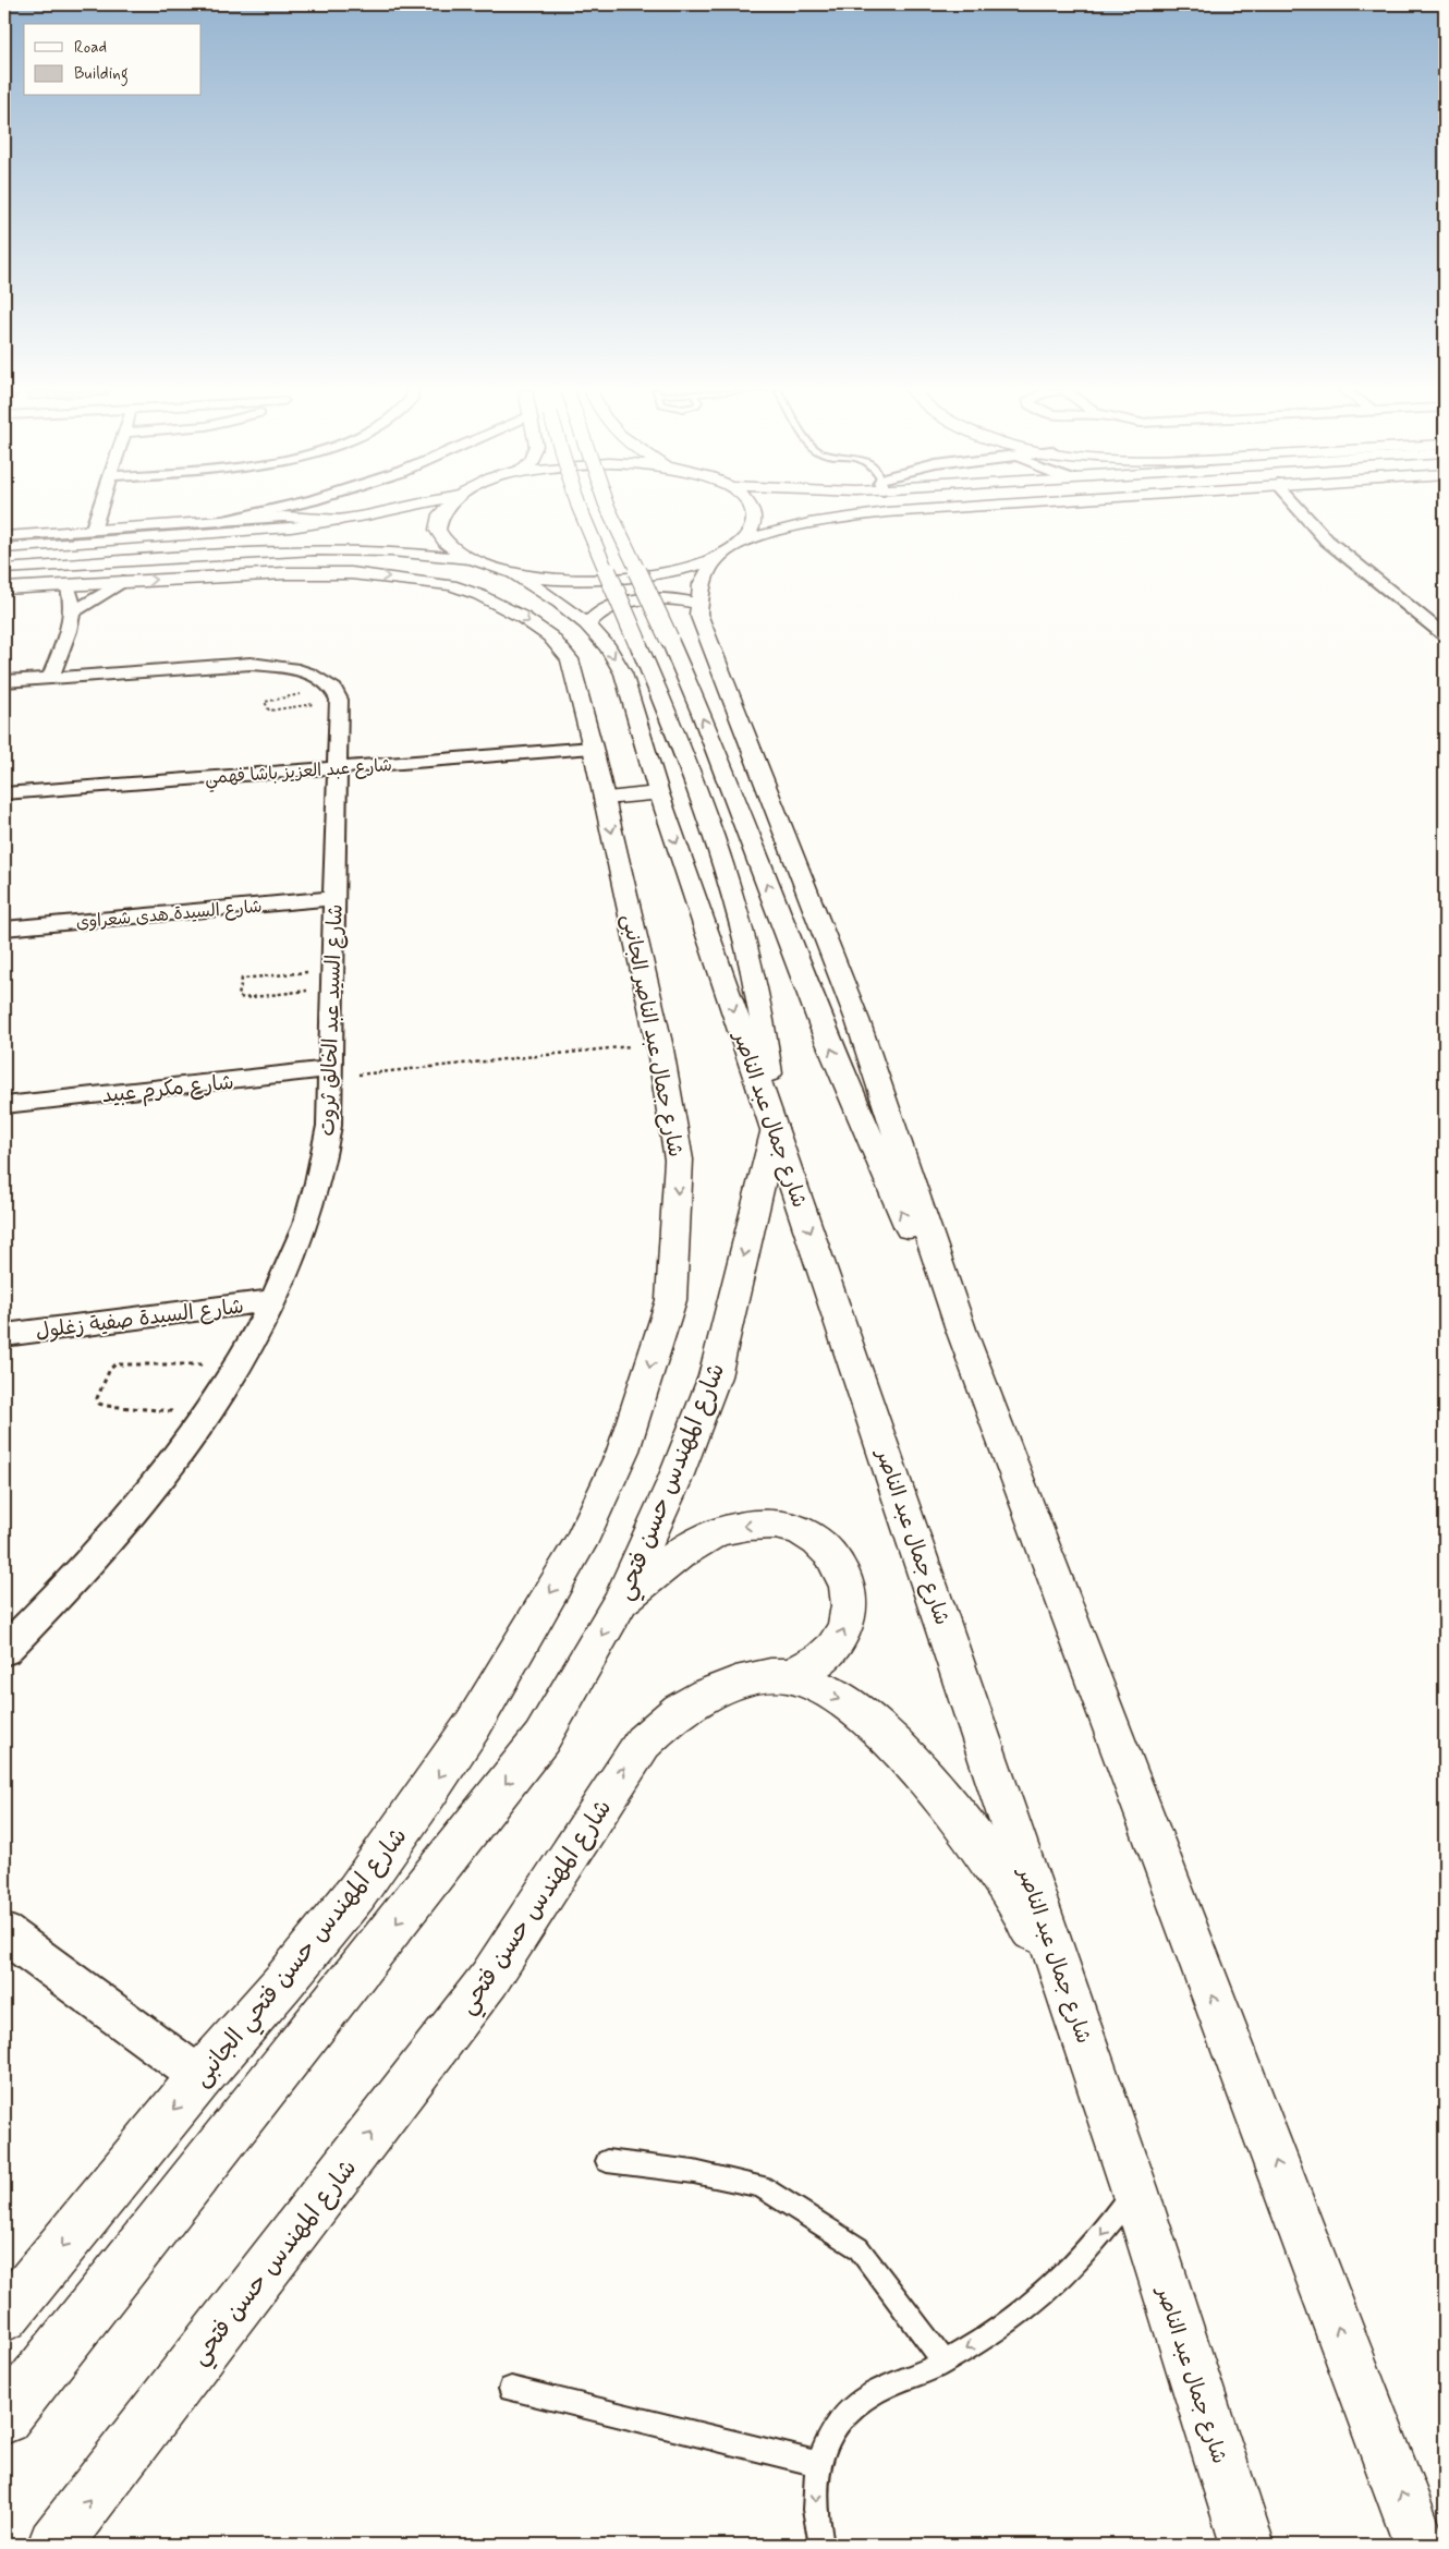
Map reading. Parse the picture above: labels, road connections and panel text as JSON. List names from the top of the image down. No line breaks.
{"streets":{"main road":["شارع جمال عبد الناصر الجانبى","شارع جمال عبد الناصر","شارع المهندس حسن فتحي","شارع المهندس حسن فتحي الجانبى"],"street":["شارع عبد العزيز باشا فهمي","شارع السيدة هدى شعراوى","شارع السيد عبد الخالق ثروت","شارع مكرم عبيد","شارع السيدة صفية زغلول"]},"crossings":[["شارع عبد العزيز باشا فهمي","شارع السيد عبد الخالق ثروت"],["شارع عبد العزيز باشا فهمي","شارع جمال عبد الناصر الجانبى"],["شارع السيدة هدى شعراوى","شارع السيد عبد الخالق ثروت"],["شارع السيد عبد الخالق ثروت","شارع مكرم عبيد"],["شارع السيد عبد الخالق ثروت","شارع السيدة صفية زغلول"],["شارع جمال عبد الناصر الجانبى","شارع المهندس حسن فتحي الجانبى"],["شارع جمال عبد الناصر","شارع المهندس حسن فتحي"]],"one_way":["شارع المهندس حسن فتحي الجانبى"],"legend":["Road","Building"]}
